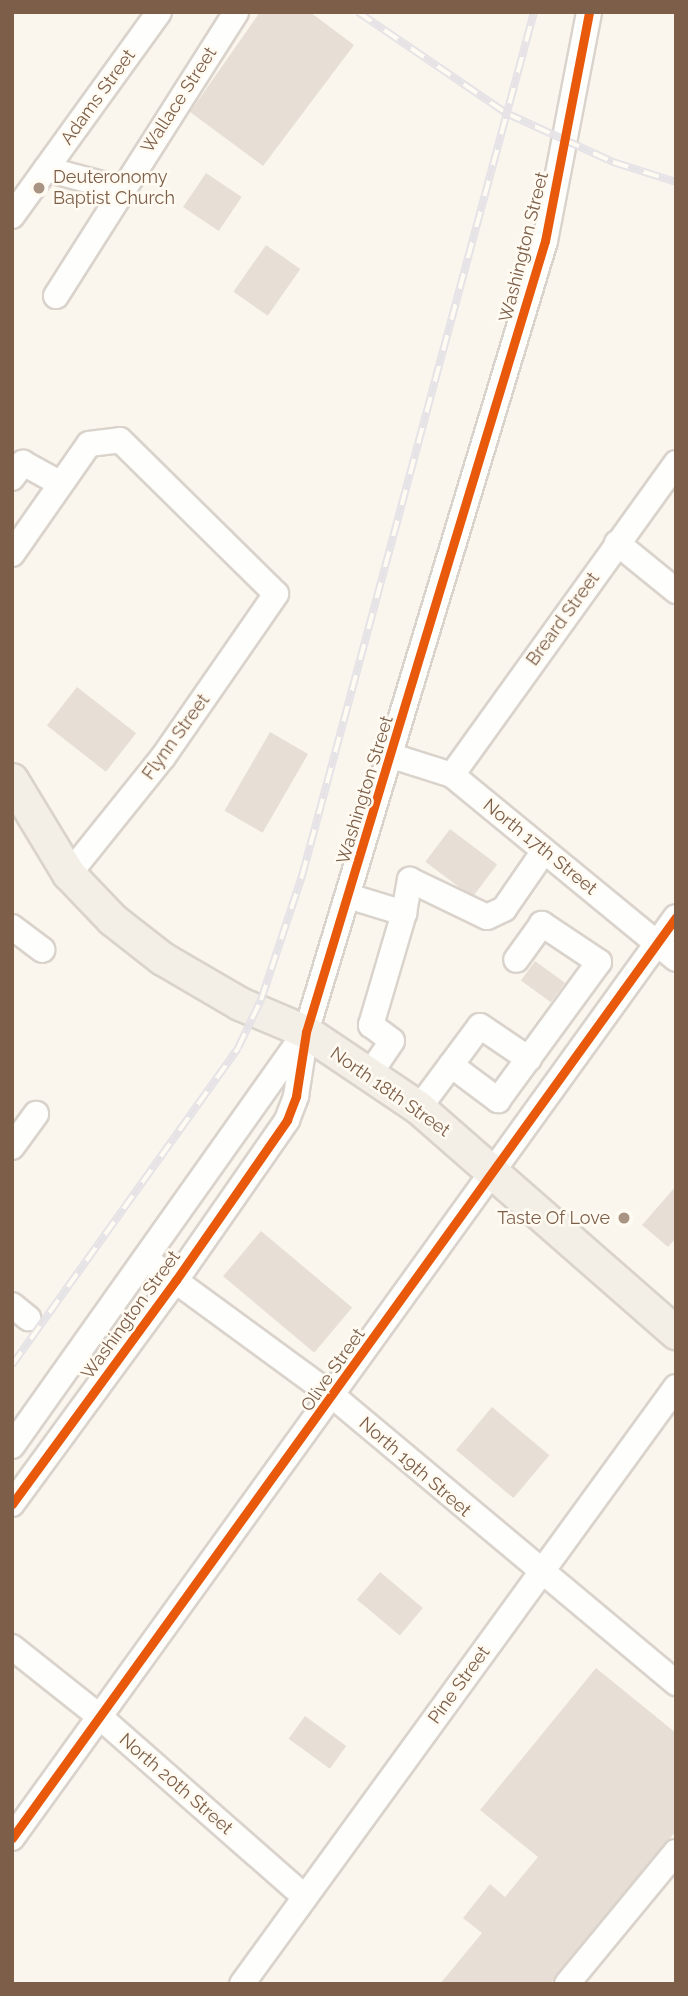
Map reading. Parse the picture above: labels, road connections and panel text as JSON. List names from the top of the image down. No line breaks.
{"streets":{"main road":["North 18th Street"],"street":["Adams Street","Wallace Street","Washington Street","Breard Street","Flynn Street","North 17th Street","Olive Street","North 19th Street","Pine Street","North 20th Street"]},"crossings":[["Washington Street","North 17th Street"],["Washington Street","North 18th Street"],["Washington Street","North 19th Street"],["Breard Street","North 17th Street"],["Flynn Street","North 18th Street"],["North 17th Street","Olive Street"],["North 18th Street","Olive Street"],["Olive Street","North 19th Street"],["Olive Street","North 20th Street"],["North 19th Street","Pine Street"],["Pine Street","North 20th Street"]],"places":["Deuteronomy Baptist Church","Taste Of Love"]}
